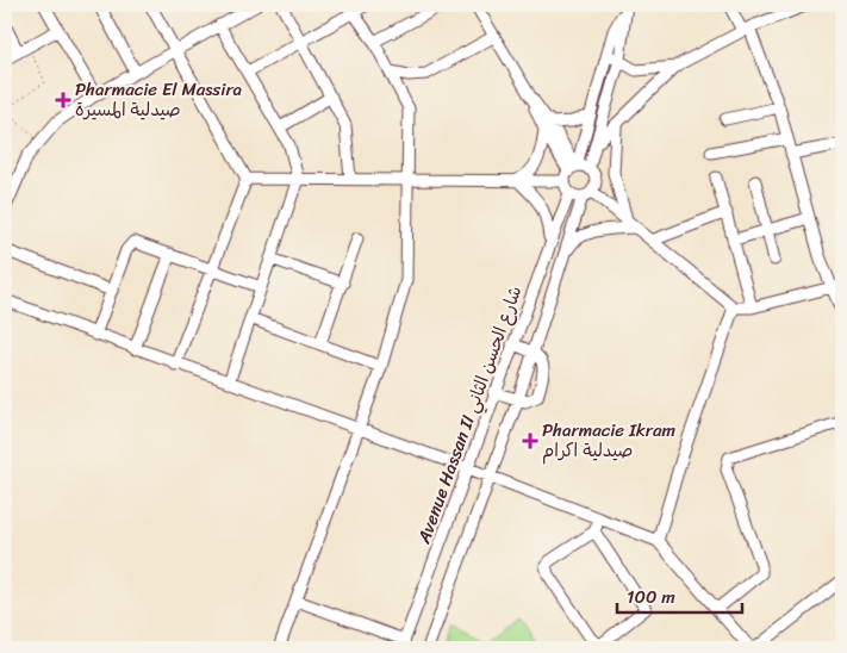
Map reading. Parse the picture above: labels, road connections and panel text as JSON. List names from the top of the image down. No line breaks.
{"streets":{"street":["Avenue Hassan II شارع الحسن الثاني"]},"places":{"health":["Pharmacie El Massira صيدلية المسيرة","Pharmacie Ikram صيدلية اكرام"]},"scale_bar":"100 m"}
